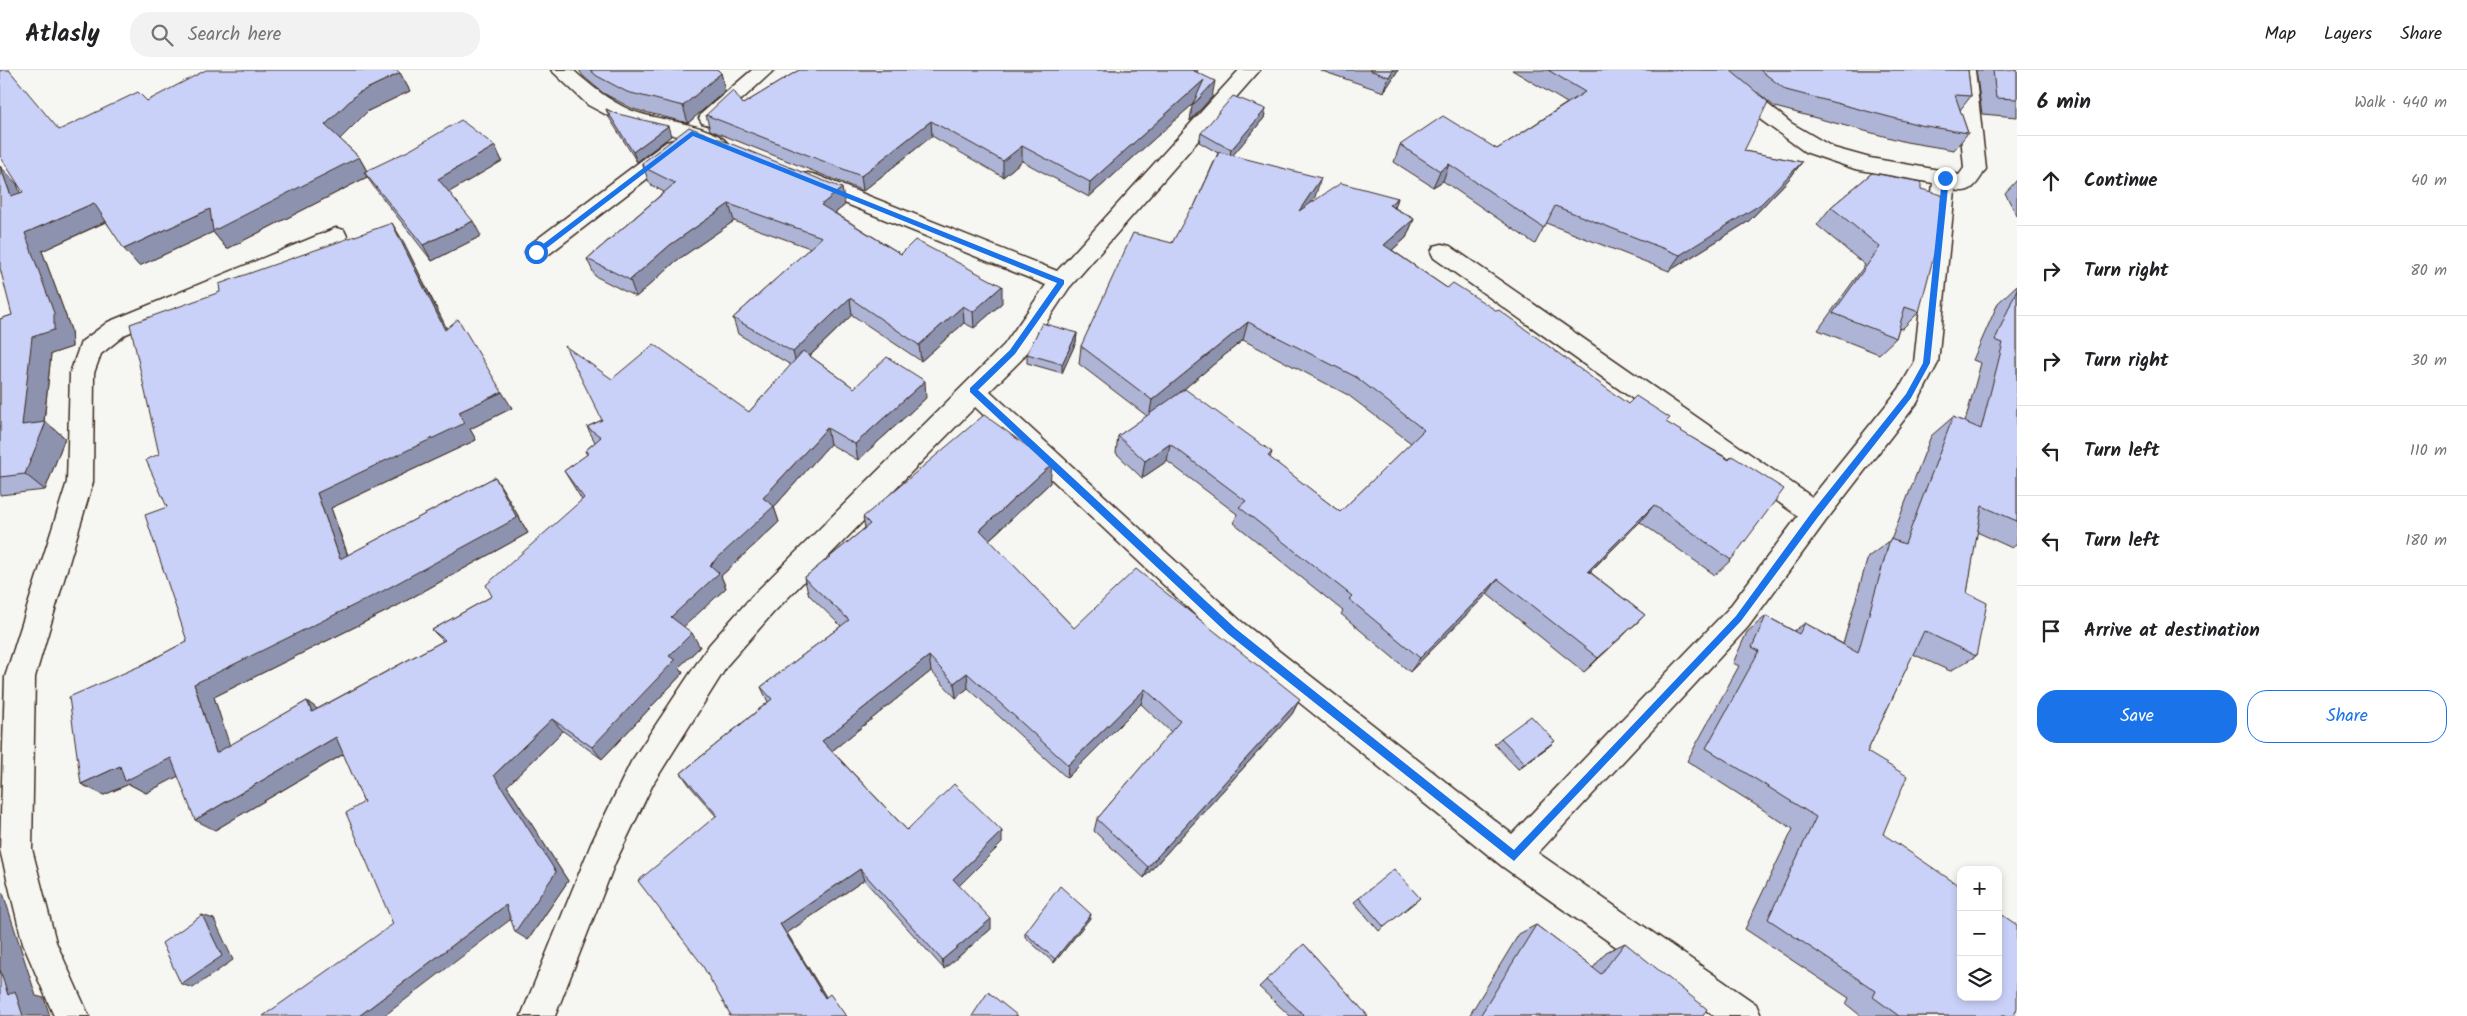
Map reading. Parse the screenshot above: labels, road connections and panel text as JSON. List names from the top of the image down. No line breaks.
{"page":{"header":"Atlasly","search":"Search here","nav":["Map","Layers","Share"],"heading":["6 min","Walk · 440 m"],"list":[["Continue","40 m"],["Turn right","80 m"],["Turn right","30 m"],["Turn left","110 m"],["Turn left","180 m"],"Arrive at destination"],"buttons":["Save","Share"],"map_buttons":["+","−"]}}
